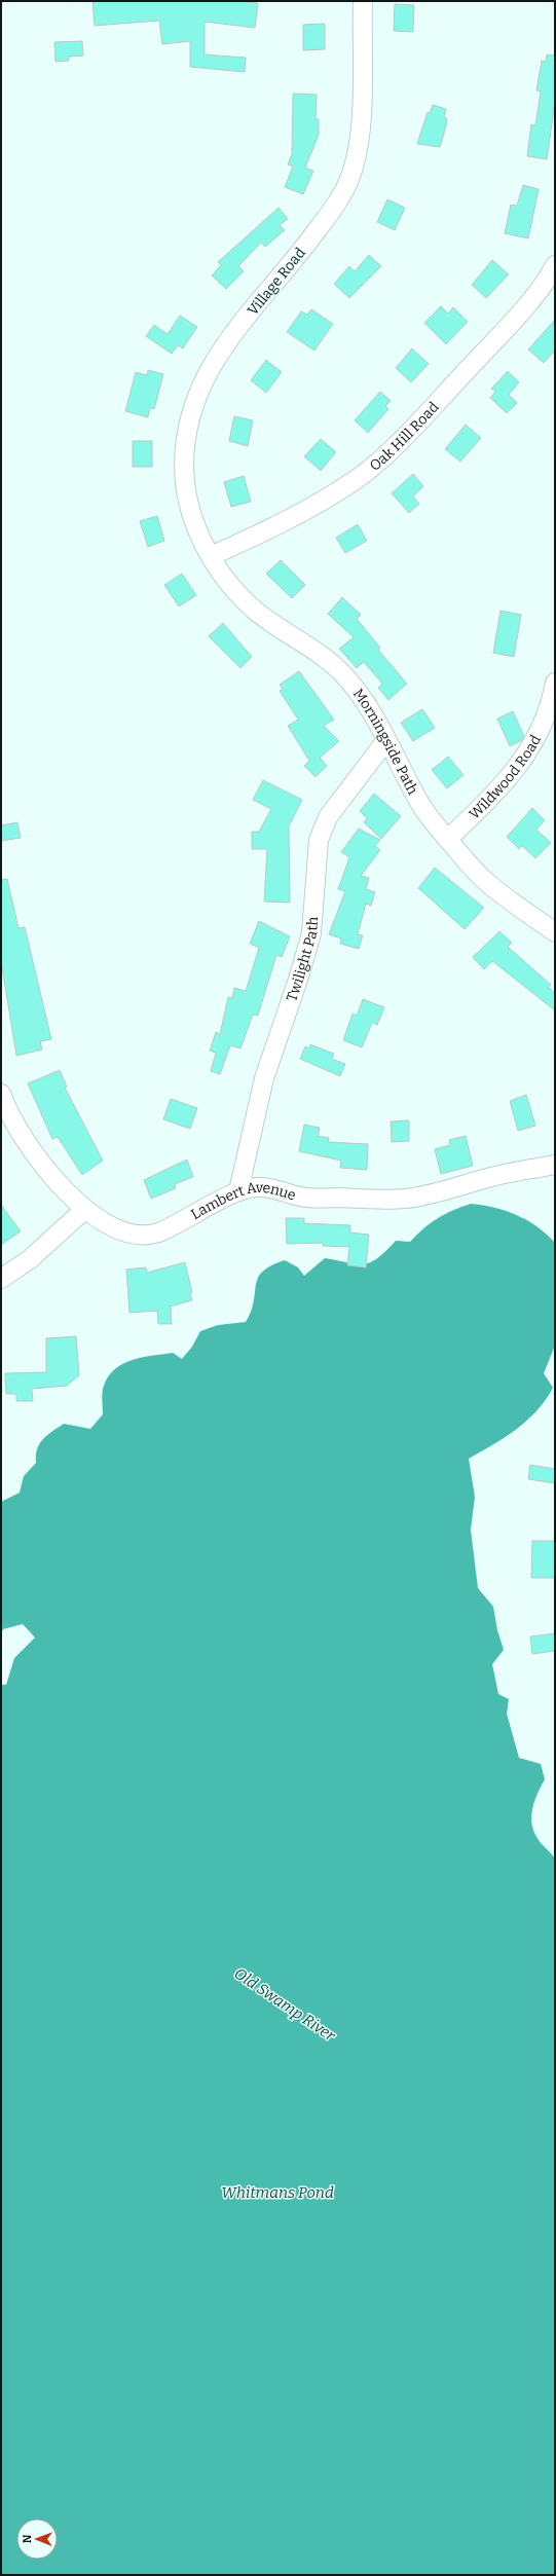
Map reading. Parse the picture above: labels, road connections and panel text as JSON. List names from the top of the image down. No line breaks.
{"streets":{"street":["Village Road","Oak Hill Road","Morningside Path","Wildwood Road","Twilight Path","Lambert Avenue"]},"crossings":[["Village Road","Oak Hill Road"],["Village Road","Morningside Path"],["Oak Hill Road","Morningside Path"],["Morningside Path","Wildwood Road"],["Morningside Path","Twilight Path"],["Twilight Path","Lambert Avenue"]],"water":["Old Swamp River","Whitmans Pond"],"north":"left"}
